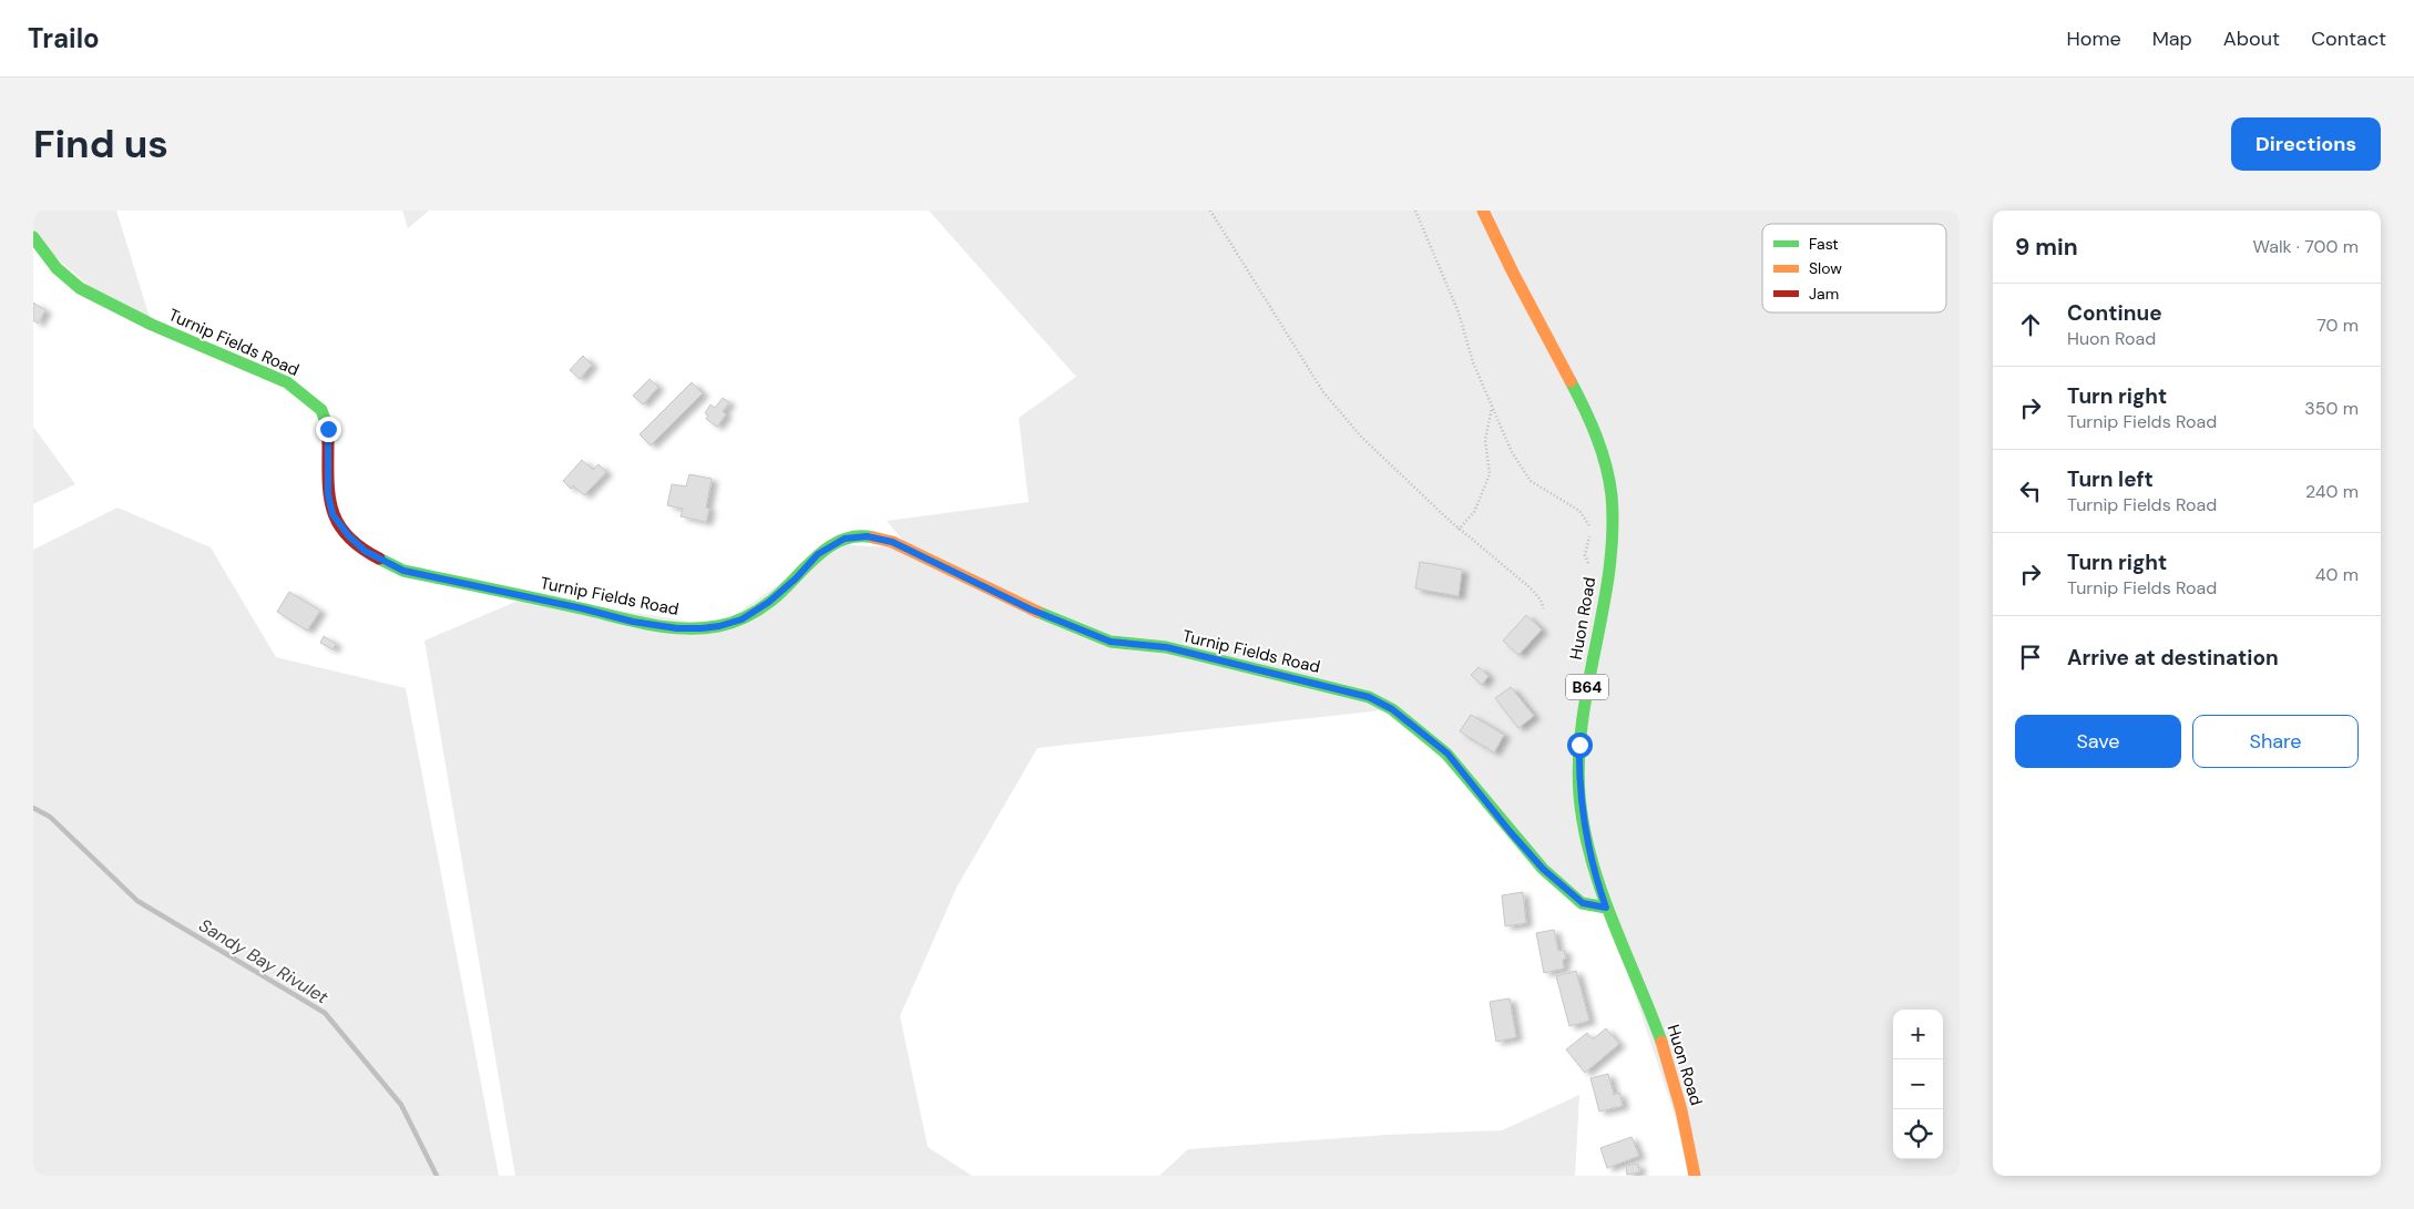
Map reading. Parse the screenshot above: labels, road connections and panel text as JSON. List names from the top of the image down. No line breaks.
{"streets":{"street":["Turnip Fields Road","Huon Road","B64"]},"crossings":[["Turnip Fields Road","Huon Road"]],"water":["Sandy Bay Rivulet"],"legend":["Fast","Slow","Jam"],"page":{"header":"Trailo","nav":["Home","Map","About","Contact"],"buttons":["Directions",["Save","Share"]],"title":"Find us","heading":["9 min","Walk · 700 m"],"list":[["Continue","Huon Road","70 m"],["Turn right","Turnip Fields Road","350 m"],["Turn left","Turnip Fields Road","240 m"],["Turn right","Turnip Fields Road","40 m"],"Arrive at destination"],"map_buttons":["+","−"]}}
